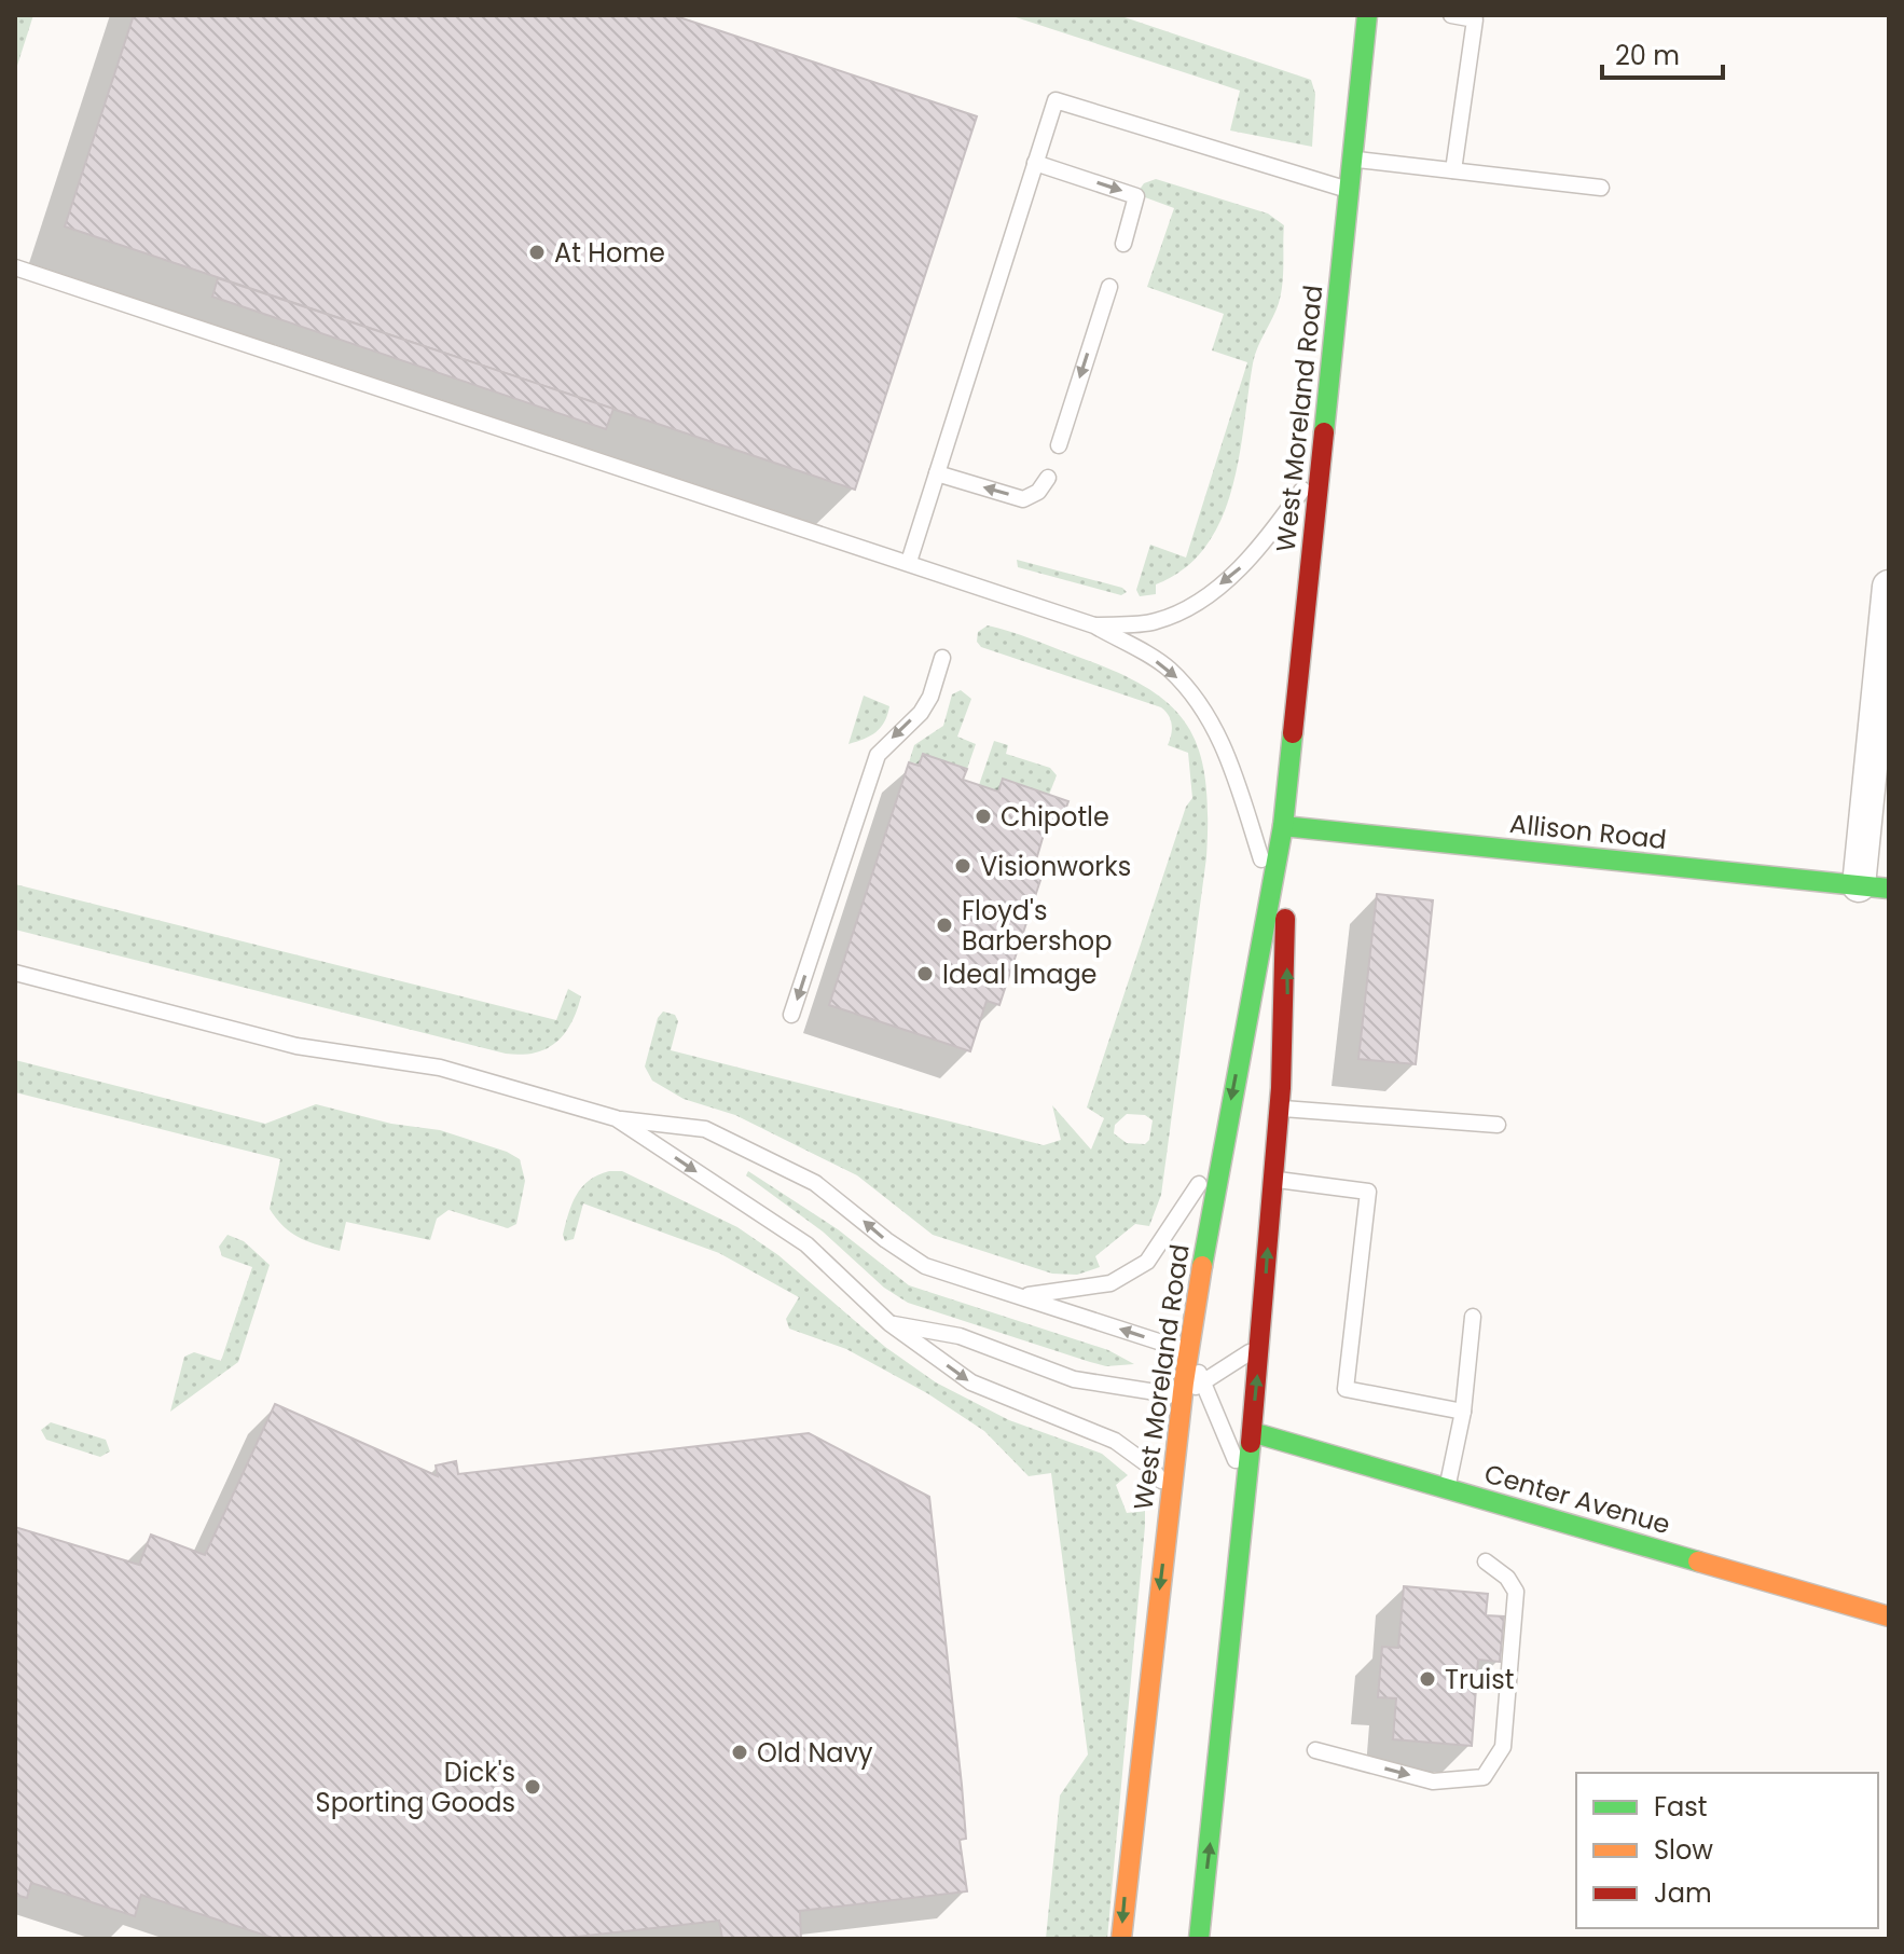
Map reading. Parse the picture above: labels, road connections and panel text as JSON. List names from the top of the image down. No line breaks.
{"streets":{"main road":["West Moreland Road","Allison Road","Center Avenue"]},"crossings":[["West Moreland Road","Allison Road"],["West Moreland Road","Center Avenue"]],"places":["At Home","Chipotle","Visionworks","Floyd's Barbershop","Ideal Image","Truist","Old Navy","Dick's Sporting Goods"],"legend":["Fast","Slow","Jam"],"scale_bar":"20 m"}
